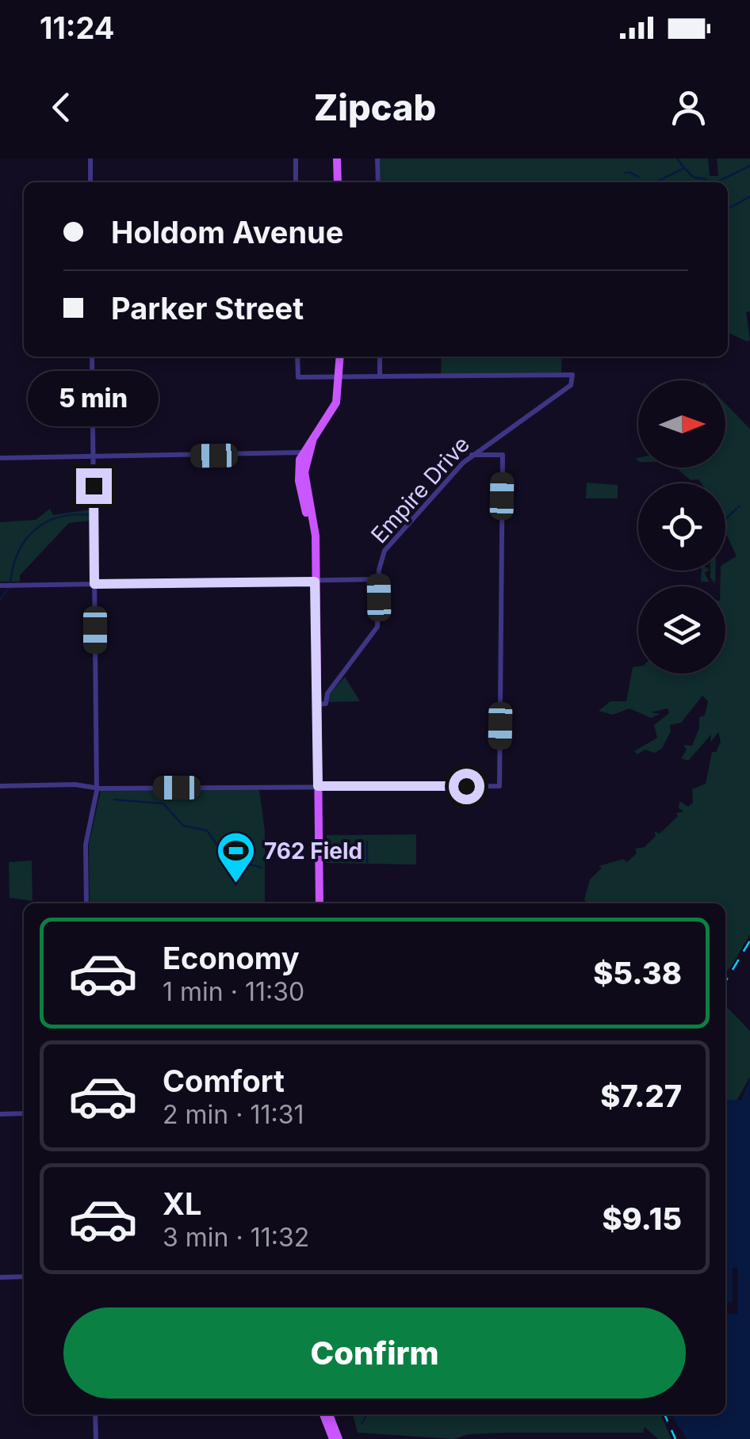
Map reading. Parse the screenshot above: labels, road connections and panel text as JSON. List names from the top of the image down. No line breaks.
{"streets":{"street":["Empire Drive"]},"places":{"sports":["762 Field"]},"north":"right","page":{"status":"11:24","header":"Zipcab","banner":["Holdom Avenue","Parker Street"],"bubble":"5 min","list":[{"name":"Economy","note":"1 min · 11:30","value":"$5.38"},{"name":"Comfort","note":"2 min · 11:31","value":"$7.27"},{"name":"XL","note":"3 min · 11:32","value":"$9.15"}],"buttons":"Confirm"}}
